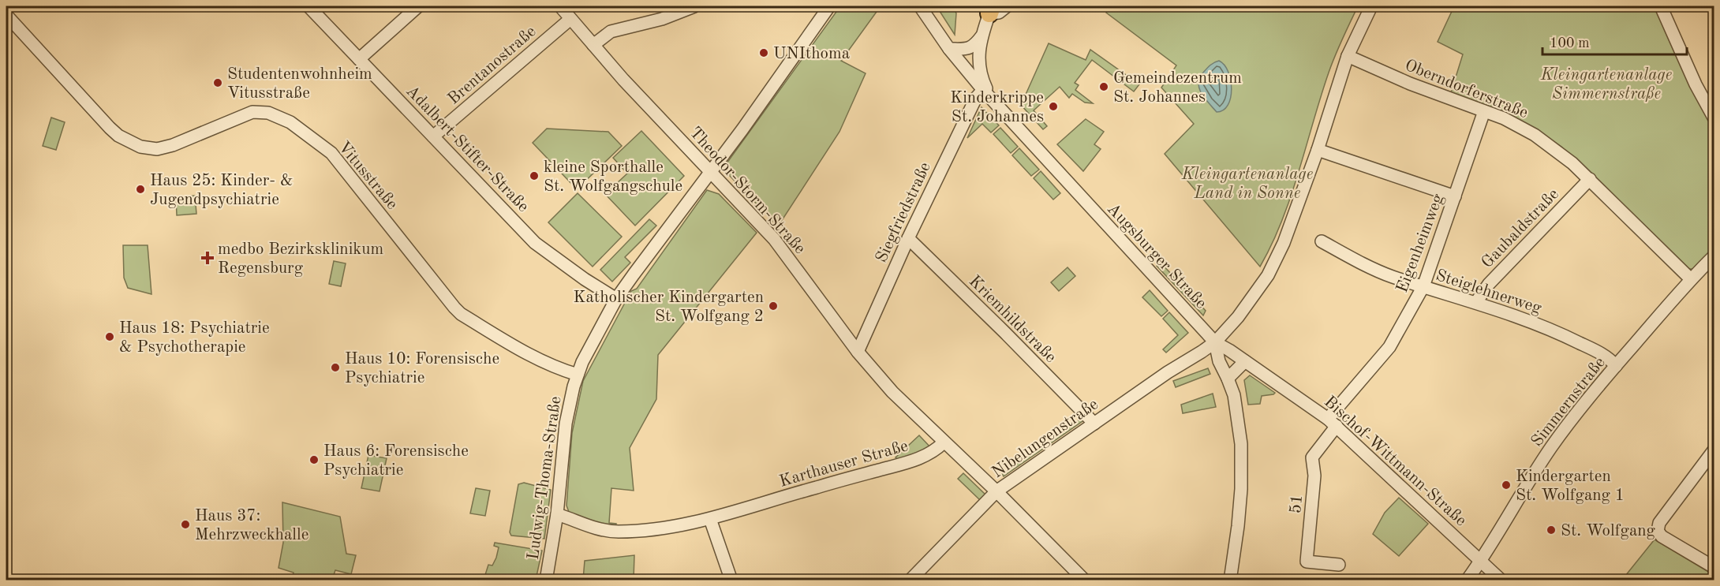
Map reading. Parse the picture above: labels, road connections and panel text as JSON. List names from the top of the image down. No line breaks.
{"streets":{"street":["Brentanostraße","Oberndorferstraße","Adalbert-Stifter-Straße","Vitusstraße","Theodor-Storm-Straße","Siegfriedstraße","Gaubaldstraße","Eigenheimweg","Augsburger Straße","Steiglehnerweg","Kriemhildstraße","Simmernstraße","Nibelungenstraße","Bischof-Wittmann-Straße","Karthauser Straße","Ludwig-Thoma-Straße","51"]},"crossings":[["Brentanostraße","Adalbert-Stifter-Straße"],["Brentanostraße","Theodor-Storm-Straße"],["Oberndorferstraße","Gaubaldstraße"],["Oberndorferstraße","Eigenheimweg"],["Oberndorferstraße","Simmernstraße"],["Oberndorferstraße","Nibelungenstraße"],["Adalbert-Stifter-Straße","Ludwig-Thoma-Straße"],["Vitusstraße","Ludwig-Thoma-Straße"],["Theodor-Storm-Straße","Siegfriedstraße"],["Theodor-Storm-Straße","Karthauser Straße"],["Theodor-Storm-Straße","Ludwig-Thoma-Straße"],["Siegfriedstraße","Augsburger Straße"],["Siegfriedstraße","Kriemhildstraße"],["Gaubaldstraße","Steiglehnerweg"],["Eigenheimweg","Steiglehnerweg"],["Eigenheimweg","Bischof-Wittmann-Straße"],["Eigenheimweg","51"],["Augsburger Straße","Nibelungenstraße"],["Augsburger Straße","Bischof-Wittmann-Straße"],["Steiglehnerweg","Simmernstraße"],["Kriemhildstraße","Nibelungenstraße"],["Simmernstraße","Bischof-Wittmann-Straße"],["Nibelungenstraße","Bischof-Wittmann-Straße"],["Bischof-Wittmann-Straße","51"],["Karthauser Straße","Ludwig-Thoma-Straße"]],"parks":["Kleingartenanlage Simmernstraße","Kleingartenanlage Land in Sonne"],"places":{"other":["UNIthoma","Studentenwohnheim Vitusstraße","Gemeindezentrum St. Johannes","Kinderkrippe St. Johannes","kleine Sporthalle St. Wolfgangschule","Haus 25: Kinder- & Jugendpsychiatrie","Katholischer Kindergarten St. Wolfgang 2","Haus 18: Psychiatrie & Psychotherapie","Haus 10: Forensische Psychiatrie","Haus 6: Forensische Psychiatrie","Kindergarten St. Wolfgang 1","Haus 37: Mehrzweckhalle","St. Wolfgang"],"health":["medbo Bezirksklinikum Regensburg"]},"scale_bar":"100 m"}
